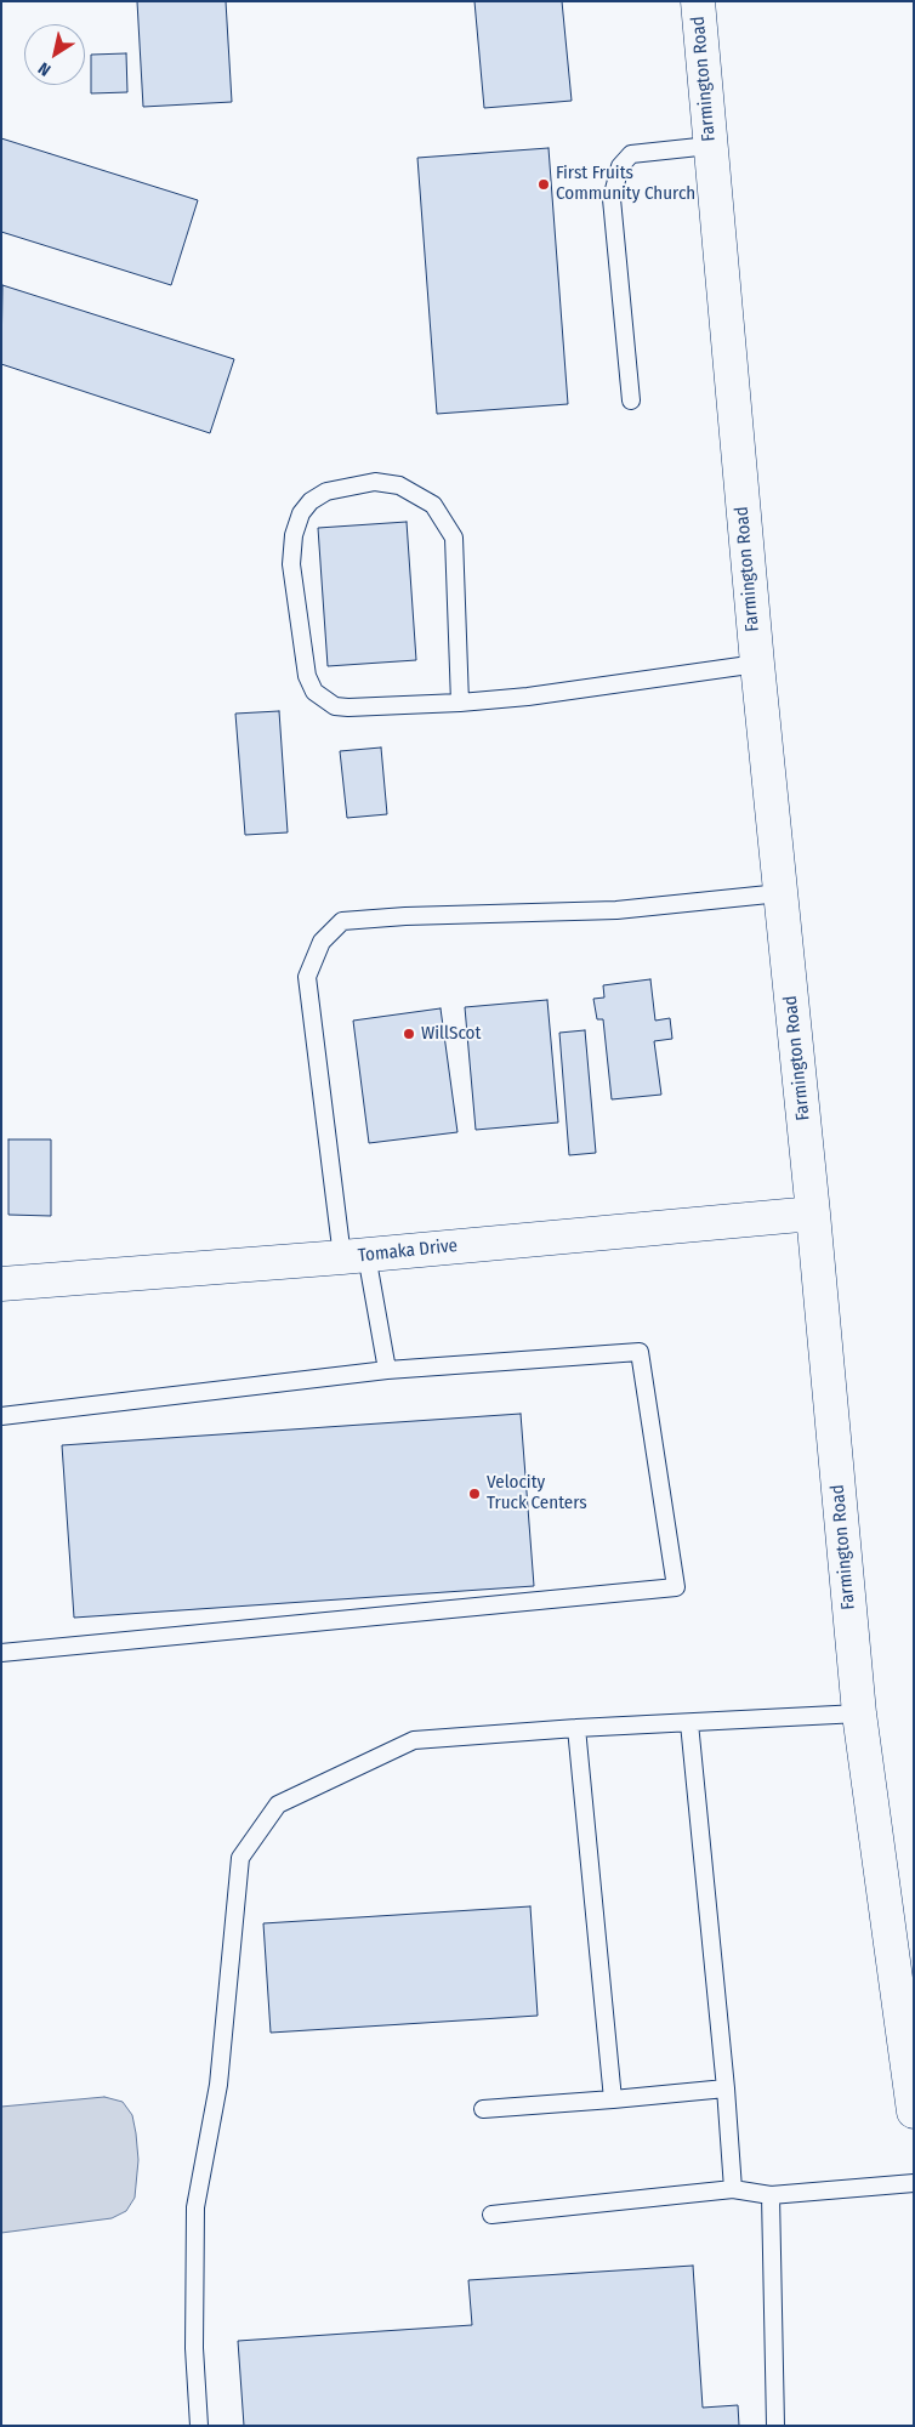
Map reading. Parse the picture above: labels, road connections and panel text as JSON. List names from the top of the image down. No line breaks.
{"streets":{"street":["Farmington Road","Tomaka Drive"]},"crossings":[["Farmington Road","Tomaka Drive"]],"places":["First Fruits Community Church","WillScot","Velocity Truck Centers"],"north":"bottom left"}
